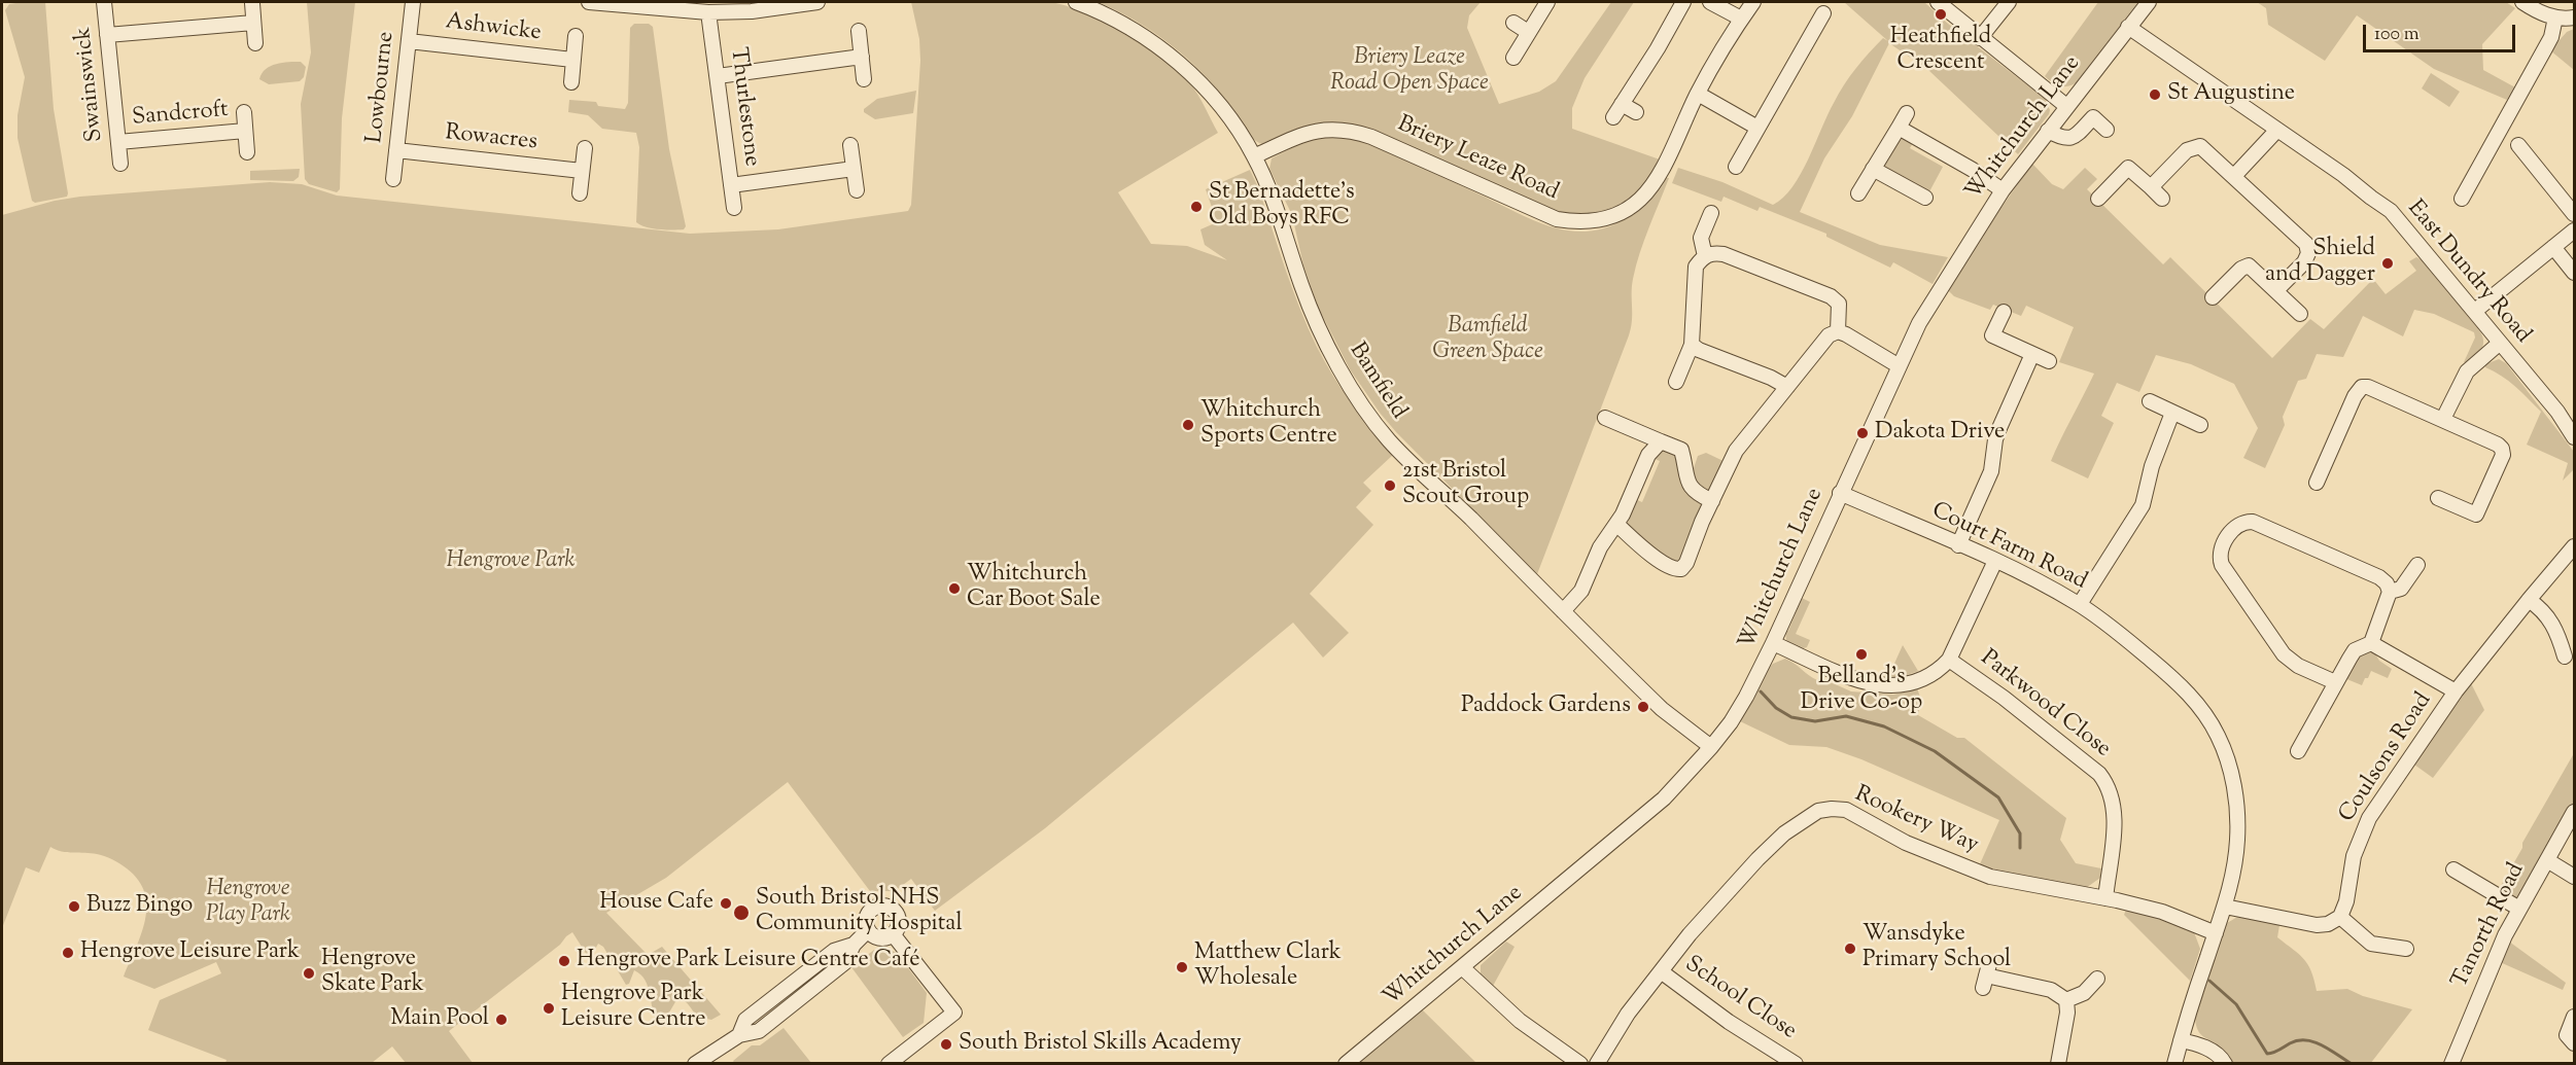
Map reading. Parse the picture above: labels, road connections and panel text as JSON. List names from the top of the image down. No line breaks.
{"streets":{"street":["Ashwicke","Swainswick","Lowbourne","Thurlestone","Sandcroft","Whitchurch Lane","Rowacres","Briery Leaze Road","East Dundry Road","Bamfield","Court Farm Road","Parkwood Close","Coulsons Road","Rookery Way","Tanorth Road","School Close"]},"crossings":[["Ashwicke","Lowbourne"],["Swainswick","Sandcroft"],["Lowbourne","Rowacres"],["Whitchurch Lane","East Dundry Road"],["Whitchurch Lane","Bamfield"],["Whitchurch Lane","Court Farm Road"],["Briery Leaze Road","Bamfield"],["Court Farm Road","Rookery Way"],["Parkwood Close","Rookery Way"],["Rookery Way","School Close"]],"parks":["Briery Leaze Road Open Space","Bamfield Green Space","Hengrove Park","Hengrove Play Park"],"places":["Heathfield Crescent","St Augustine","St Bernadette's Old Boys RFC","Shield and Dagger","Whitchurch Sports Centre","Dakota Drive","21st Bristol Scout Group","Whitchurch Car Boot Sale","Belland's Drive Co-op","Paddock Gardens","House Cafe","Buzz Bingo","South Bristol NHS Community Hospital","Wansdyke Primary School","Hengrove Leisure Park","Hengrove Park Leisure Centre Café","Matthew Clark Wholesale","Hengrove Skate Park","Hengrove Park Leisure Centre","Main Pool","South Bristol Skills Academy"],"scale_bar":"100 m"}
